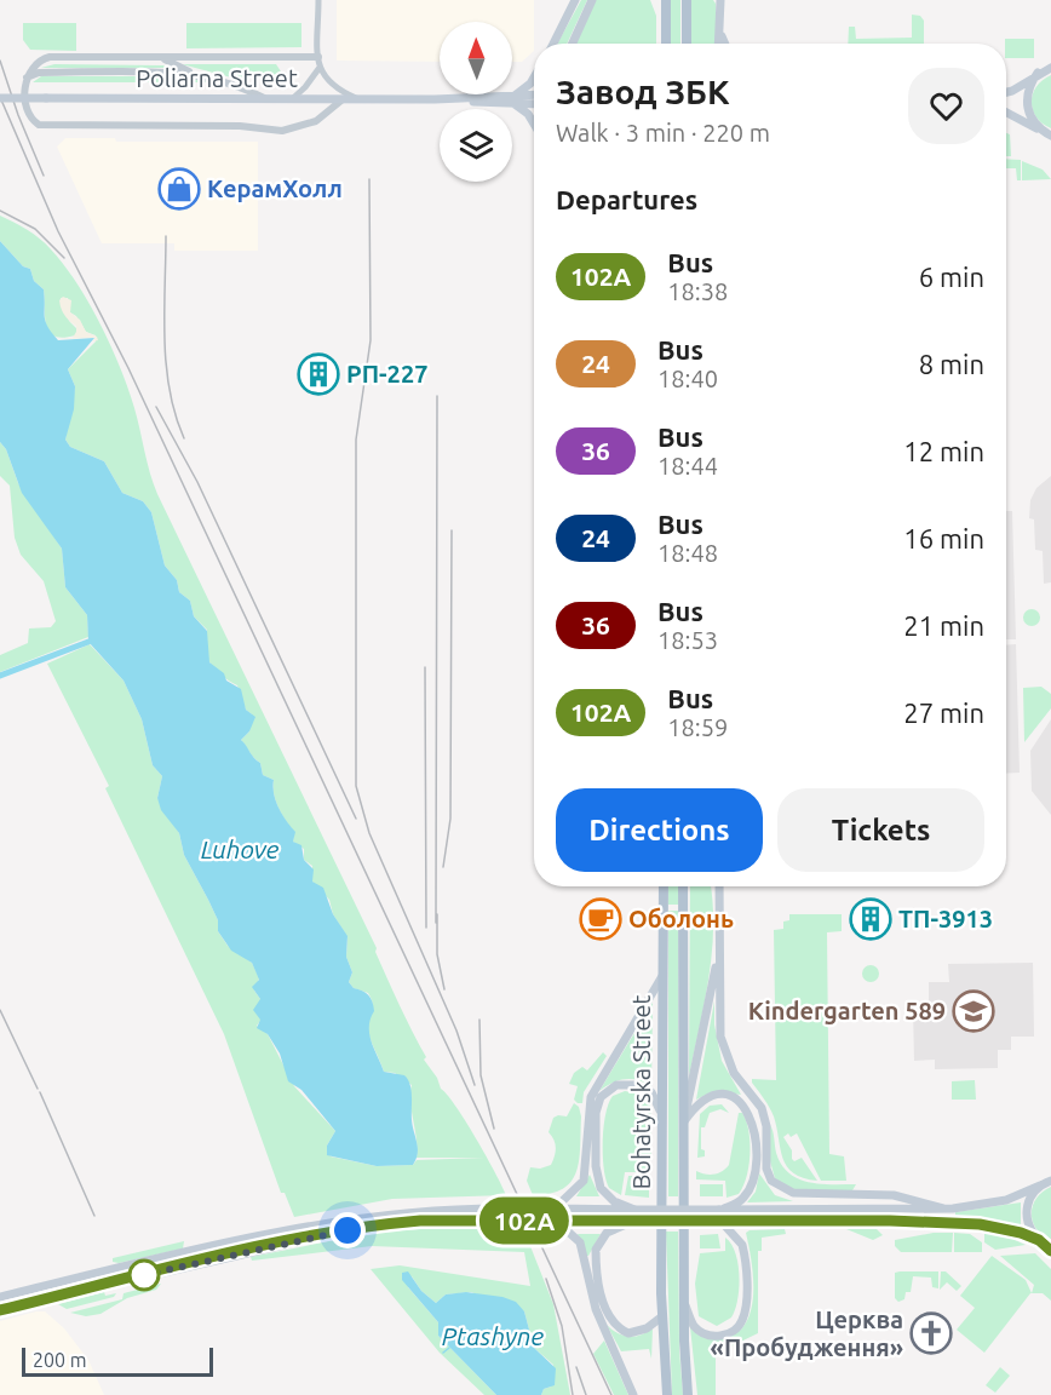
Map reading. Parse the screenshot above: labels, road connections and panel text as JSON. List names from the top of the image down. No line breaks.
{"streets":{"main road":["Poliarna Street","Bohatyrska Street"]},"water":["Luhove","Ptashyne"],"places":{"shop":["КерамХолл"],"building":["РП-227","ТП-3913"],"cafe":["Оболонь"],"school or university":["Kindergarten 589"],"church":["Церква «Пробудження»"]},"lines":["bus line 102А"],"scale_bar":"200 m","north":"top","page":{"on_map":"102А","heading":[["Завод ЗБК","Walk · 3 min · 220 m"],"Departures"],"list":[{"mark":"102А","name":"Bus","note":"18:38","value":"6 min"},{"mark":"24","name":"Bus","note":"18:40","value":"8 min"},{"mark":"36","name":"Bus","note":"18:44","value":"12 min"},{"mark":"24","name":"Bus","note":"18:48","value":"16 min"},{"mark":"36","name":"Bus","note":"18:53","value":"21 min"},{"mark":"102А","name":"Bus","note":"18:59","value":"27 min"}],"buttons":["Directions","Tickets"],"scale":"200 m"}}
